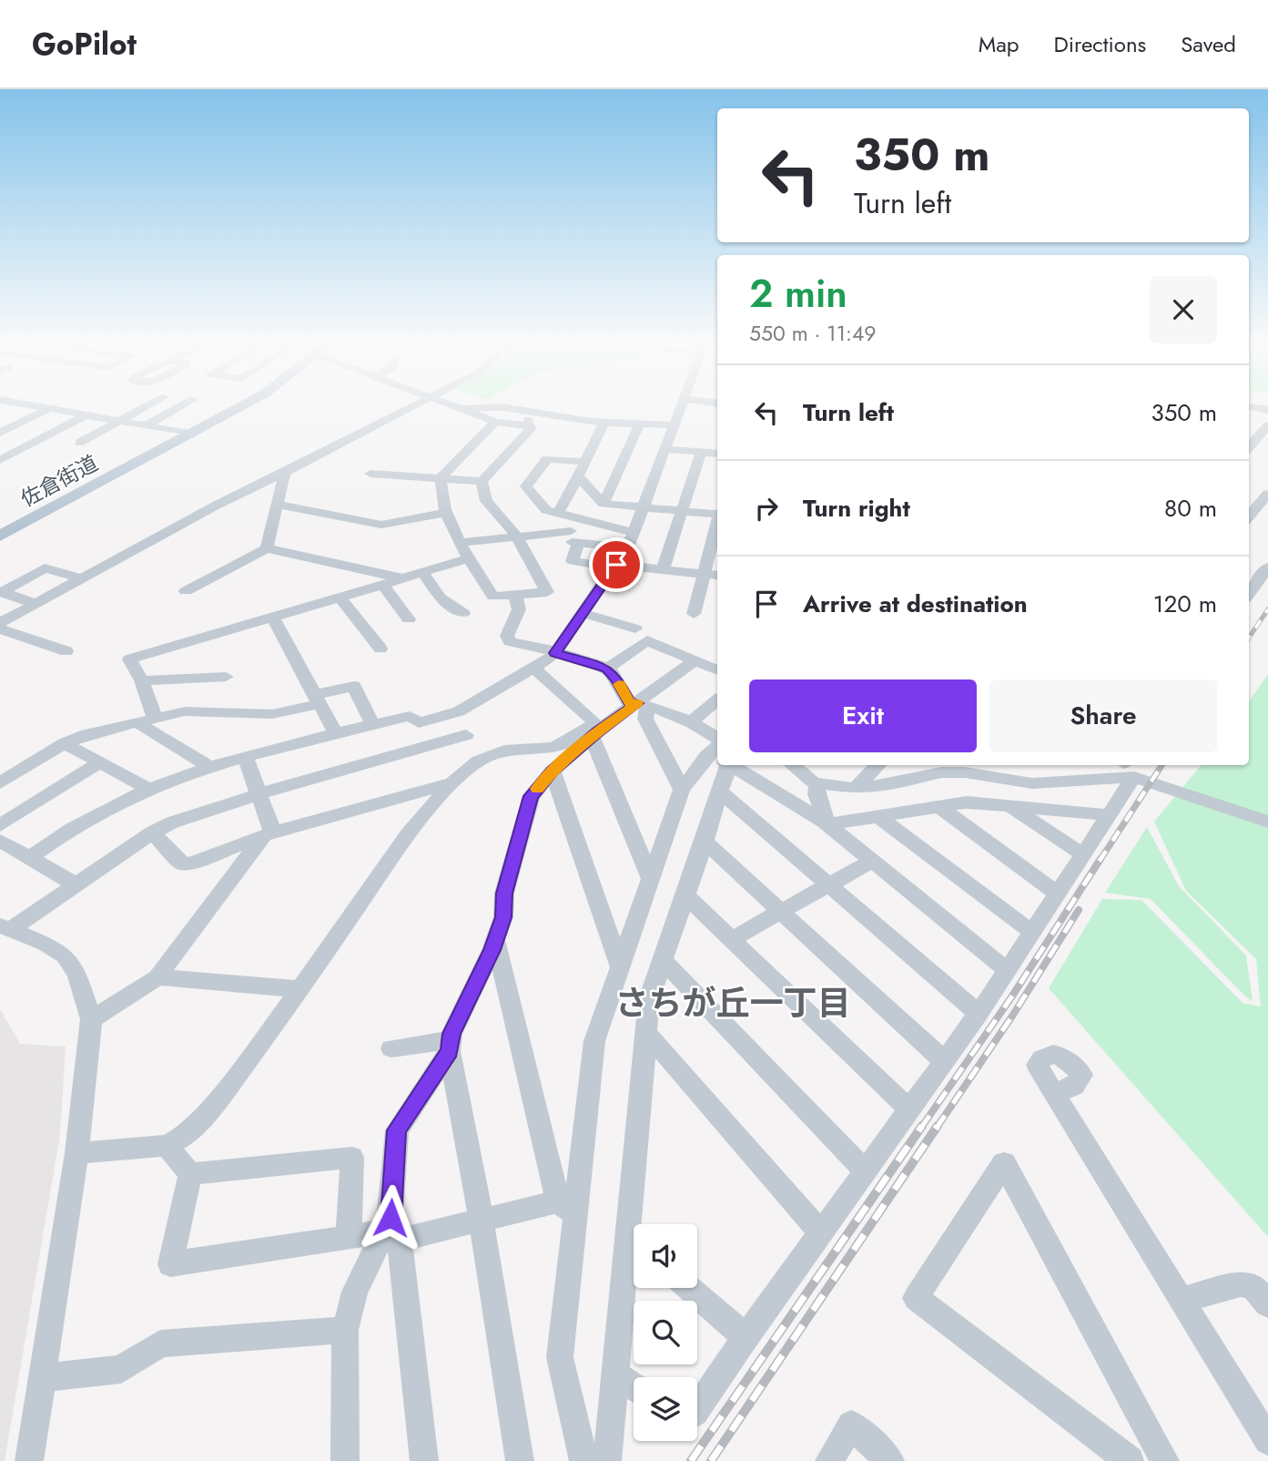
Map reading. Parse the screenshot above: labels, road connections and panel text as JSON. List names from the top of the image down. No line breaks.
{"streets":{"main road":["佐倉街道"]},"districts":["さちが丘一丁目"],"page":{"header":"GoPilot","nav":["Map","Directions","Saved"],"turn":["350 m","Turn left"],"heading":["2 min","550 m · 11:49"],"list":[{"name":"Turn left","value":"350 m"},{"name":"Turn right","value":"80 m"},{"name":"Arrive at destination","value":"120 m"}],"buttons":["Exit","Share"]}}
